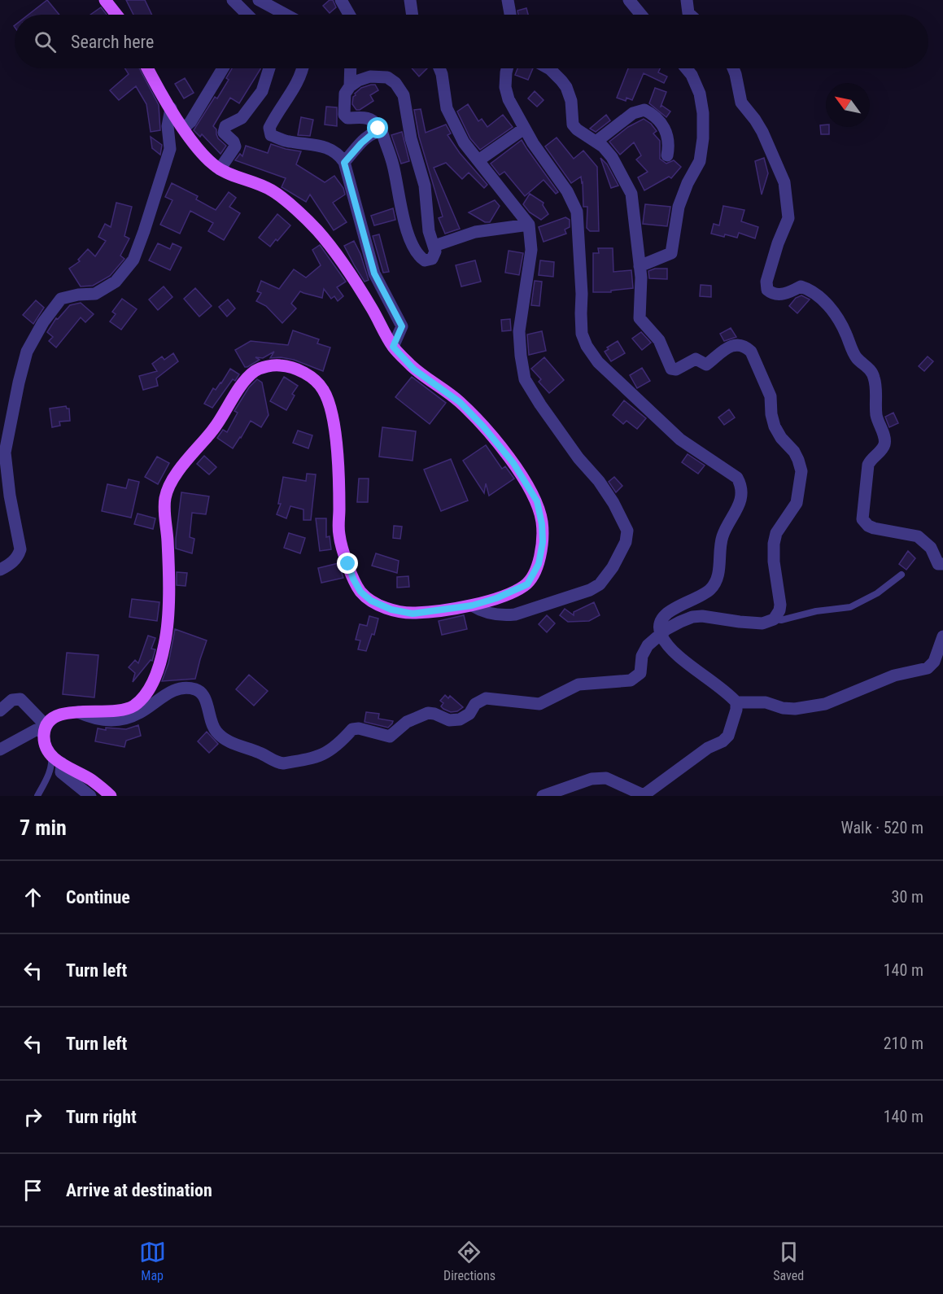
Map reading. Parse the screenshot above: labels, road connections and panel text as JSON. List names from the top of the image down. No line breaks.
{"north":"top left","page":{"search":"Search here","heading":["7 min","Walk · 520 m"],"list":[["Continue","30 m"],["Turn left","140 m"],["Turn left","210 m"],["Turn right","140 m"],"Arrive at destination"],"nav":["Map","Directions","Saved"]}}
